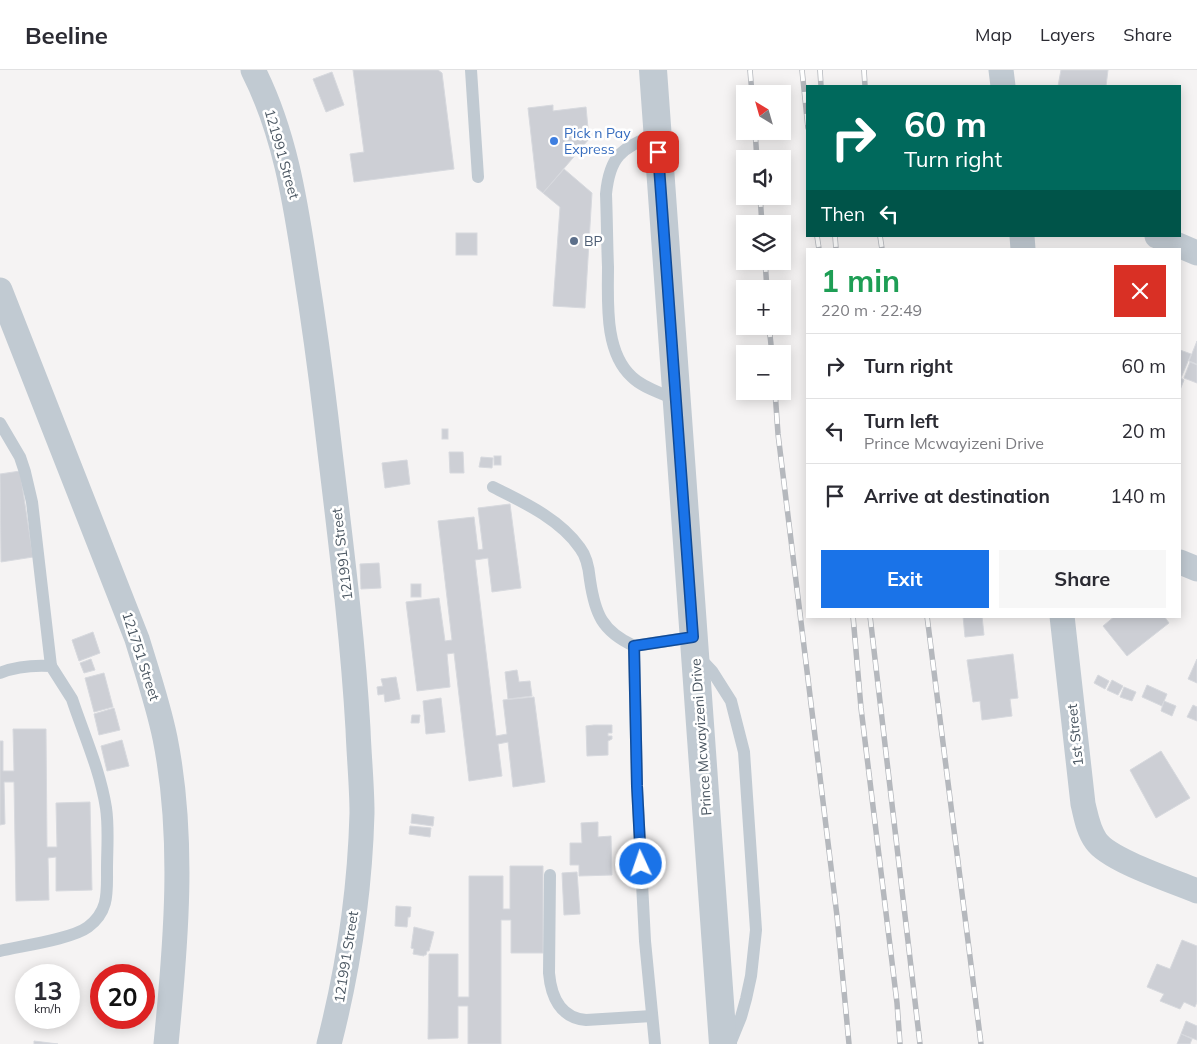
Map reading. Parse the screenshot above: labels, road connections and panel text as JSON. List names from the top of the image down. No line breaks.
{"streets":{"street":["121991 Street","121751 Street","1st Street","Prince Mcwayizeni Drive"]},"places":["Pick n Pay Express","BP"],"north":"top left","page":{"header":"Beeline","nav":["Map","Layers","Share"],"map_buttons":["+","−"],"turn":["60 m","Turn right"],"then":"Then","heading":["1 min","220 m · 22:49"],"list":[{"name":"Turn right","value":"60 m"},{"name":"Turn left","note":"Prince Mcwayizeni Drive","value":"20 m"},{"name":"Arrive at destination","value":"140 m"}],"buttons":["Exit","Share"],"speed":"13 km/h","limit":"20"}}
